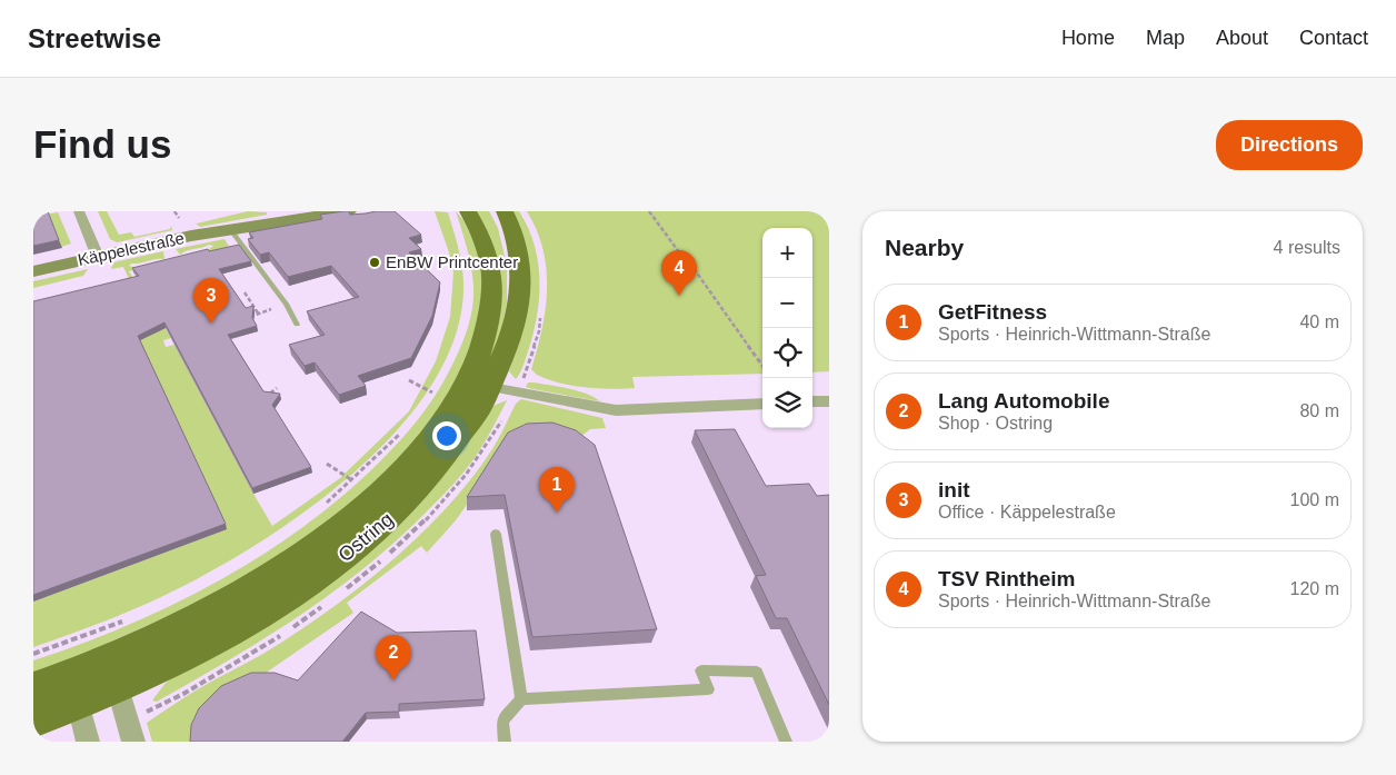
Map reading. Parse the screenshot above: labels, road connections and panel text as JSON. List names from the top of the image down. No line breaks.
{"streets":{"main road":["Ostring"],"street":["Käppelestraße"]},"places":["EnBW Printcenter"],"page":{"header":"Streetwise","nav":["Home","Map","About","Contact"],"buttons":"Directions","title":"Find us","heading":["Nearby","4 results"],"map_buttons":["+","−"],"pins":["4","3","1","2"],"list":[{"mark":"1","name":"GetFitness","note":"Sports · Heinrich-Wittmann-Straße","value":"40 m"},{"mark":"2","name":"Lang Automobile","note":"Shop · Ostring","value":"80 m"},{"mark":"3","name":"init","note":"Office · Käppelestraße","value":"100 m"},{"mark":"4","name":"TSV Rintheim","note":"Sports · Heinrich-Wittmann-Straße","value":"120 m"}]}}
